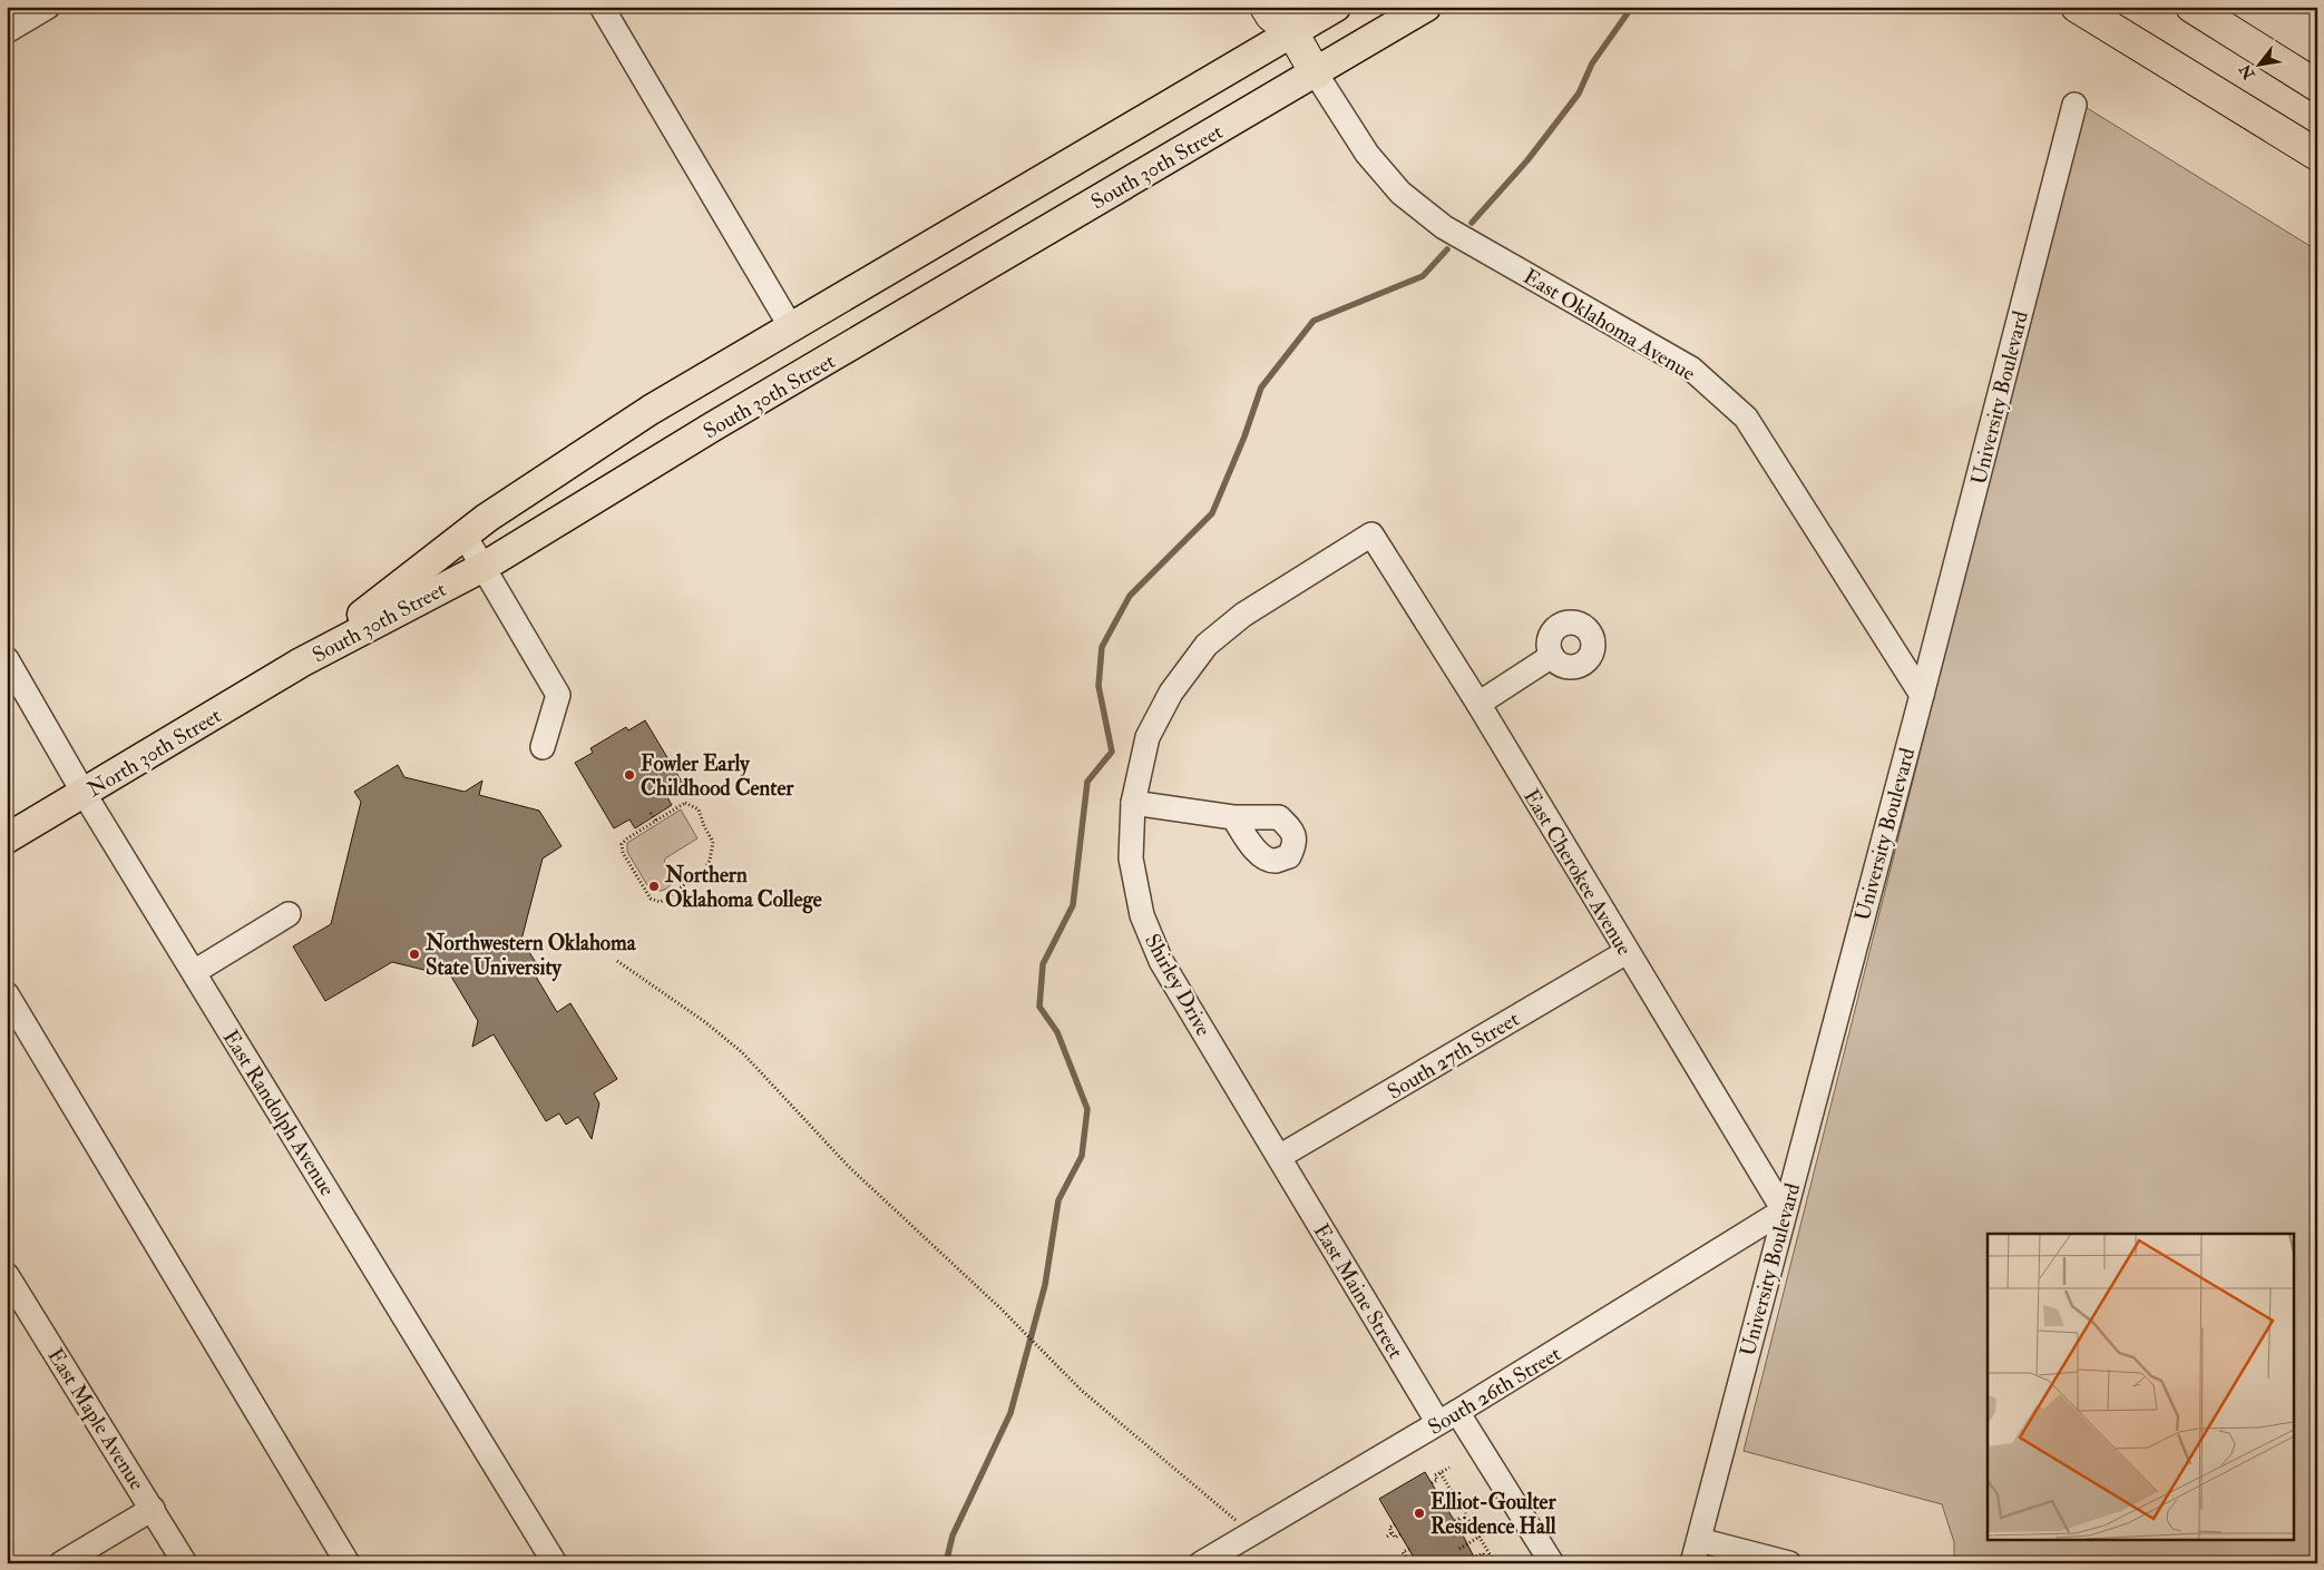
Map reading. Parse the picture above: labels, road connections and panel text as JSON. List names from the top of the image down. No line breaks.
{"streets":{"main road":["South 30th Street","North 30th Street"],"street":["East Oklahoma Avenue","University Boulevard","East Cherokee Avenue","Shirley Drive","South 27th Street","East Randolph Avenue","East Maine Street","South 26th Street","East Maple Avenue"]},"crossings":[["South 30th Street","East Oklahoma Avenue"],["South 30th Street","North 30th Street"],["East Oklahoma Avenue","University Boulevard"],["University Boulevard","East Cherokee Avenue"],["University Boulevard","South 26th Street"],["North 30th Street","East Randolph Avenue"],["East Cherokee Avenue","Shirley Drive"],["East Cherokee Avenue","South 27th Street"],["East Cherokee Avenue","South 26th Street"],["Shirley Drive","South 27th Street"],["Shirley Drive","East Maine Street"],["South 27th Street","East Maine Street"],["East Maine Street","South 26th Street"]],"places":["Fowler Early Childhood Center","Northern Oklahoma College","Northwestern Oklahoma State University","Elliot-Goulter Residence Hall"],"north":"bottom left"}
